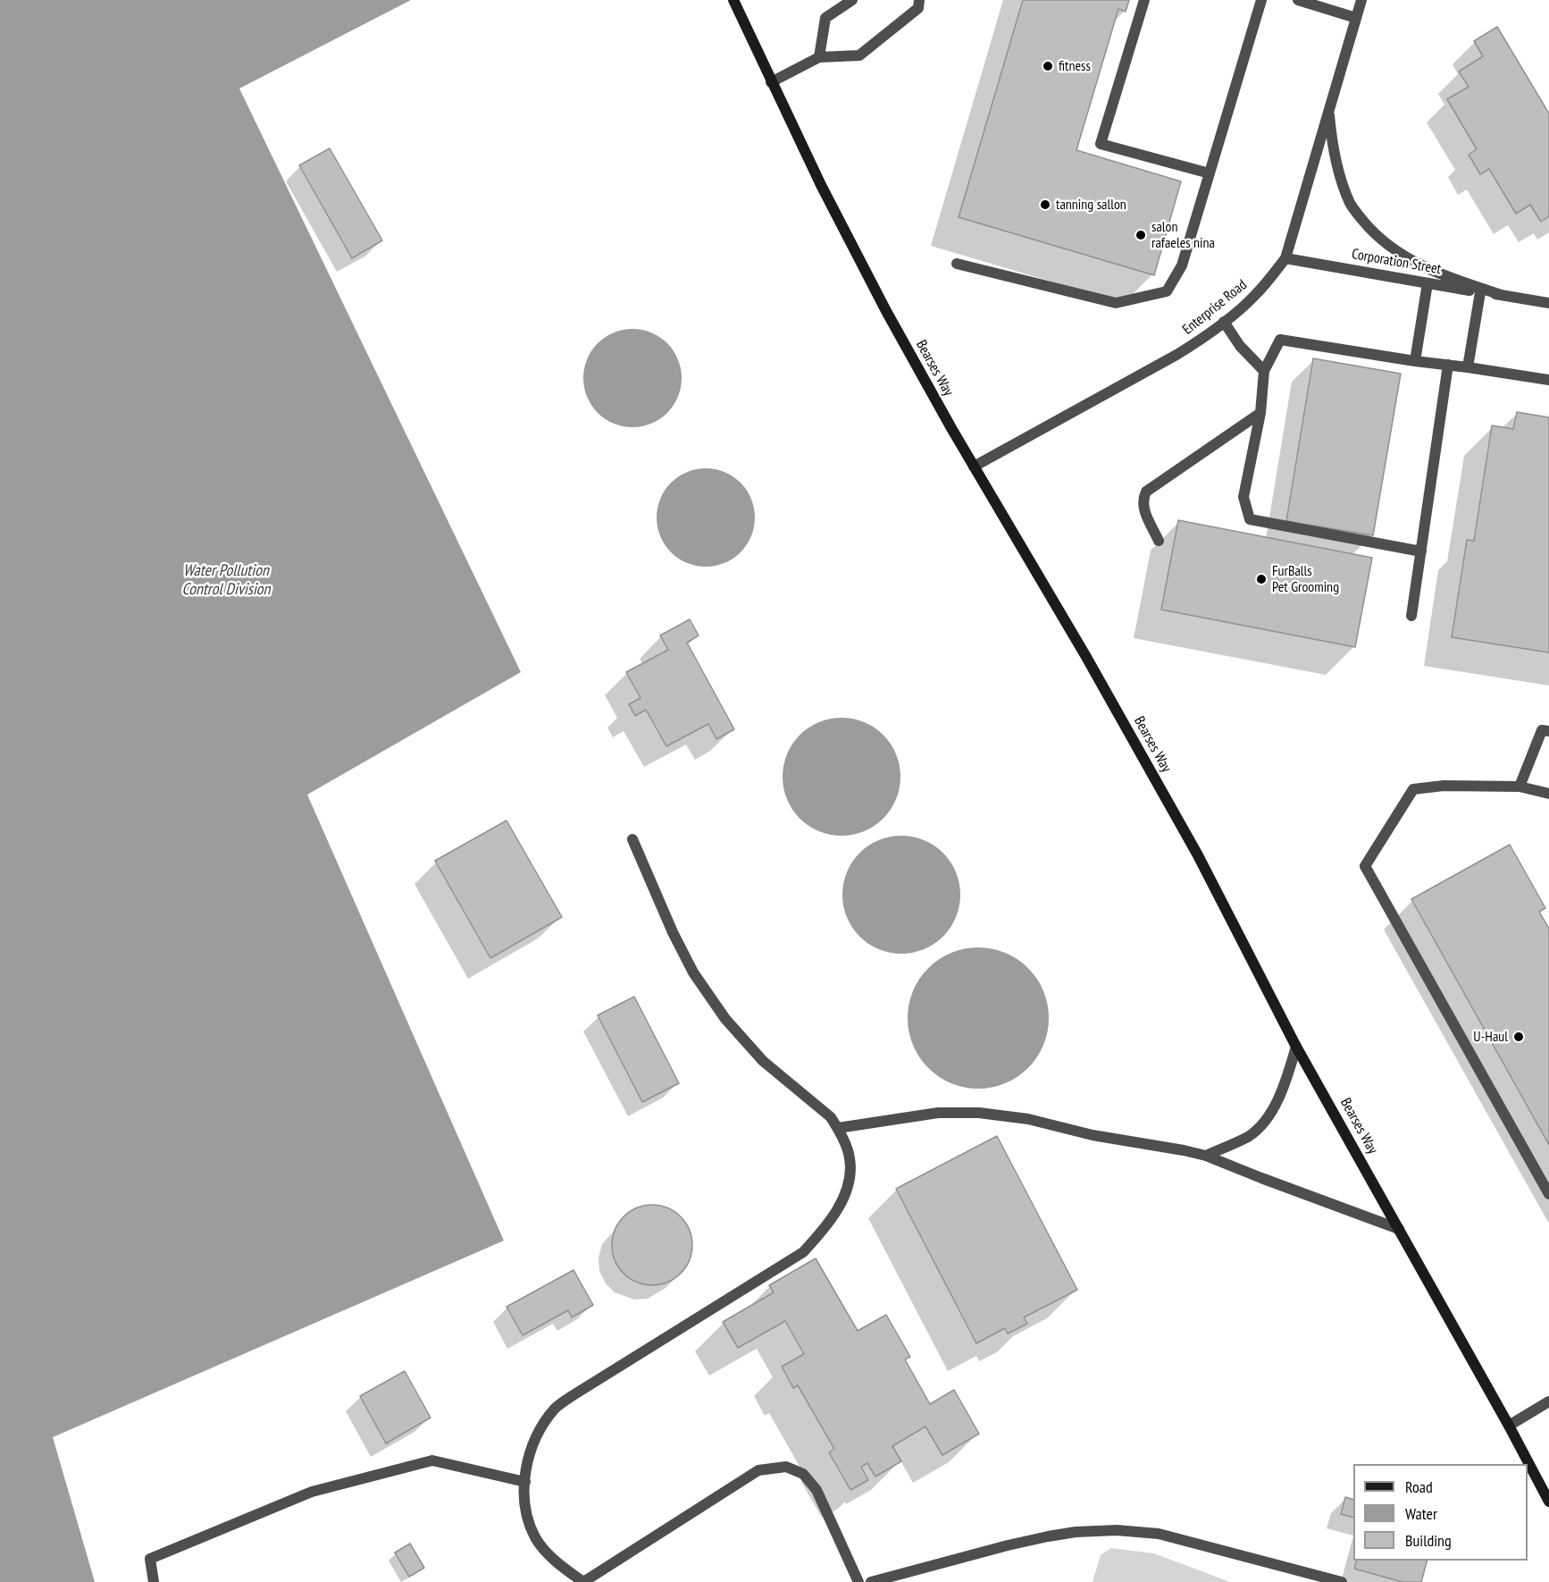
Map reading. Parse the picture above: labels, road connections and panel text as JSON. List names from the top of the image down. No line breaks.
{"streets":{"main road":["Bearses Way"],"street":["Corporation Street","Enterprise Road"]},"crossings":[["Corporation Street","Enterprise Road"],["Enterprise Road","Bearses Way"]],"water":["Water Pollution Control Division"],"places":["fitness","tanning sallon","salon rafaeles nina","FurBalls Pet Grooming","U-Haul"],"legend":["Road","Water","Building"]}
